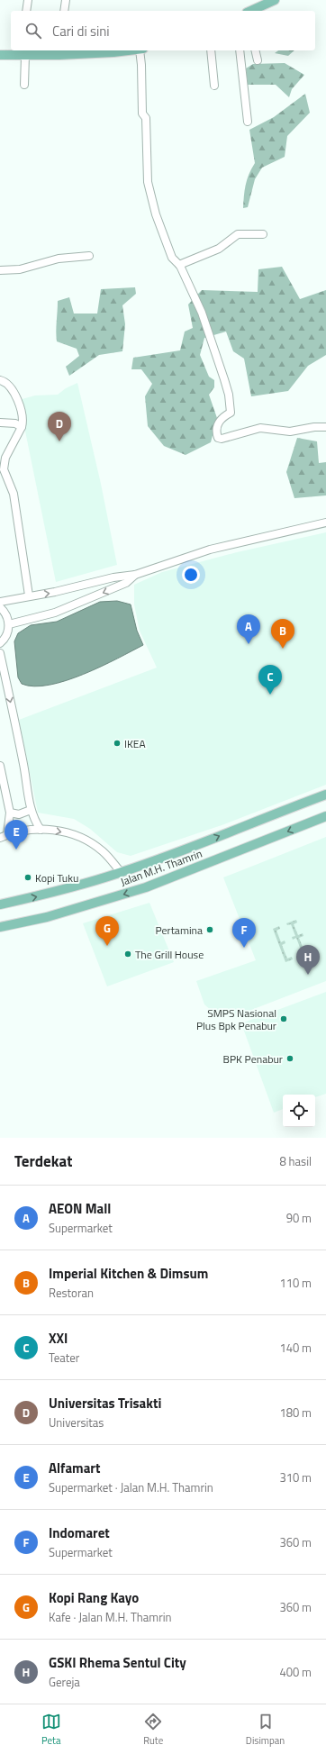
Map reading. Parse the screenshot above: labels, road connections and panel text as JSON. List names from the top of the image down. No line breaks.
{"streets":{"main road":["Jalan M.H. Thamrin"]},"places":["IKEA","Kopi Tuku","Pertamina","The Grill House","SMPS Nasional Plus Bpk Penabur","BPK Penabur"],"page":{"search":"Cari di sini","pins":["D","A","B","C","E","G","F","H"],"heading":["Terdekat","8 hasil"],"list":[{"mark":"A","name":"AEON Mall","note":"Supermarket","value":"90 m"},{"mark":"B","name":"Imperial Kitchen & Dimsum","note":"Restoran","value":"110 m"},{"mark":"C","name":"XXI","note":"Teater","value":"140 m"},{"mark":"D","name":"Universitas Trisakti","note":"Universitas","value":"180 m"},{"mark":"E","name":"Alfamart","note":"Supermarket · Jalan M.H. Thamrin","value":"310 m"},{"mark":"F","name":"Indomaret","note":"Supermarket","value":"360 m"},{"mark":"G","name":"Kopi Rang Kayo","note":"Kafe · Jalan M.H. Thamrin","value":"360 m"},{"mark":"H","name":"GSKI Rhema Sentul City","note":"Gereja","value":"400 m"}],"nav":["Peta","Rute","Disimpan"]}}
